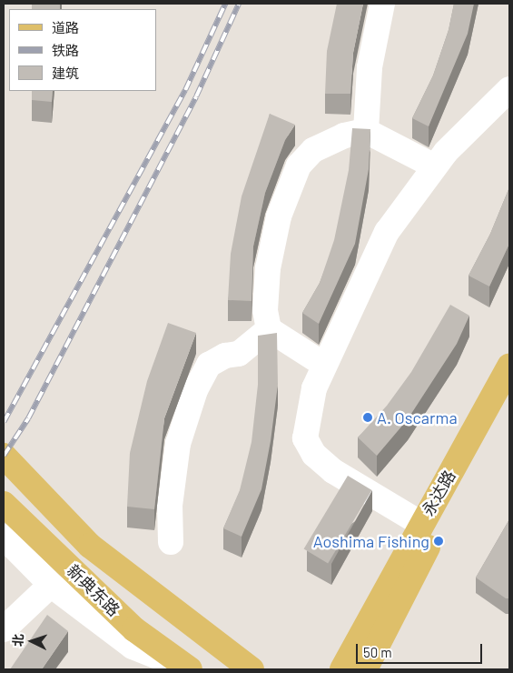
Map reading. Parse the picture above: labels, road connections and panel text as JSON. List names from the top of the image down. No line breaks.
{"streets":{"main road":["永达路","新典东路"]},"places":["A. Oscarma","Aoshima Fishing"],"legend":["道路","铁路","建筑"],"scale_bar":"50 m","north":"left"}
